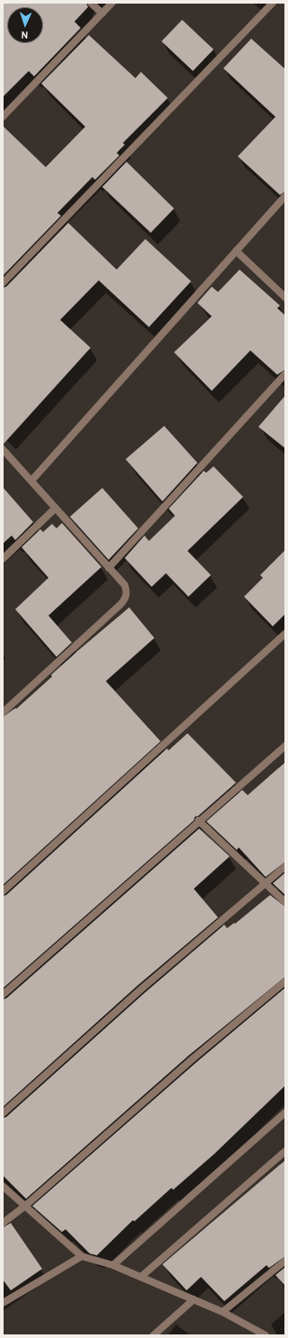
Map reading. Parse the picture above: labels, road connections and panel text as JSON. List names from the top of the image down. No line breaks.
{"north":"bottom"}
